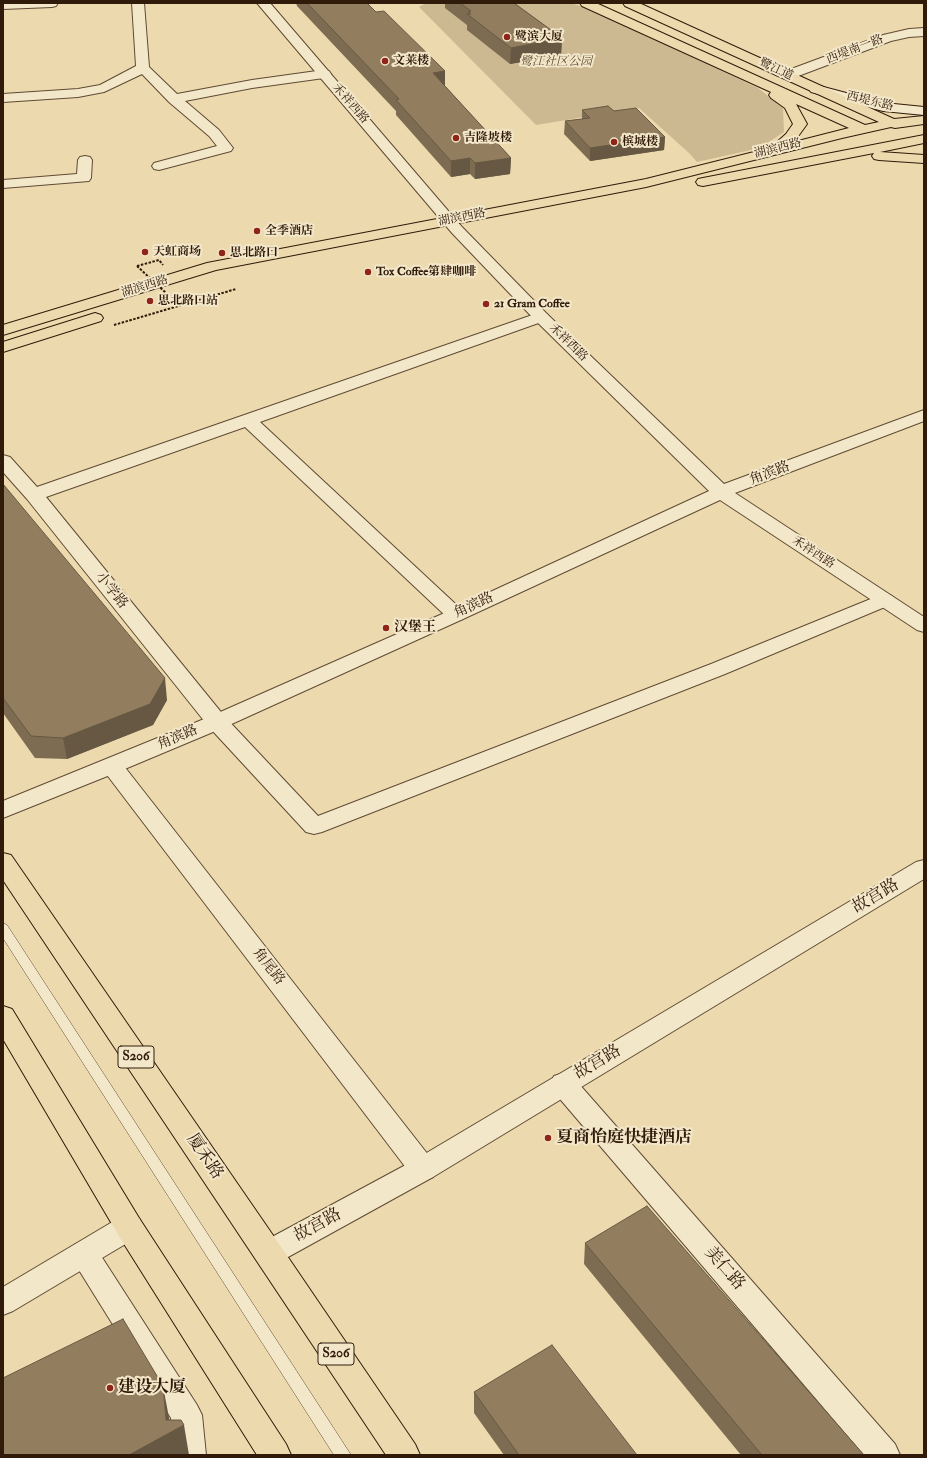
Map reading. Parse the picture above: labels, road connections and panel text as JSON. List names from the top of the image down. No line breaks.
{"streets":{"main road":["鹭江道","湖滨西路","S206","厦禾路"],"street":["西堤南一路","西堤东路","禾祥西路","角滨路","小学路","故宫路","角尾路","美仁路"]},"crossings":[["西堤南一路","鹭江道"],["鹭江道","西堤东路"],["鹭江道","湖滨西路"],["禾祥西路","湖滨西路"],["禾祥西路","角滨路"],["禾祥西路","小学路"],["角滨路","小学路"],["角滨路","角尾路"],["故宫路","角尾路"],["故宫路","厦禾路"],["故宫路","美仁路"]],"parks":["鹭江社区公园"],"places":["鹭滨大厦","文莱楼","吉隆坡楼","槟城楼","全季酒店","天虹商场","思北路口","Tox Coffee第肆咖啡","思北路口站","21 Gram Coffee","汉堡王","夏商怡庭快捷酒店","建设大厦"]}
